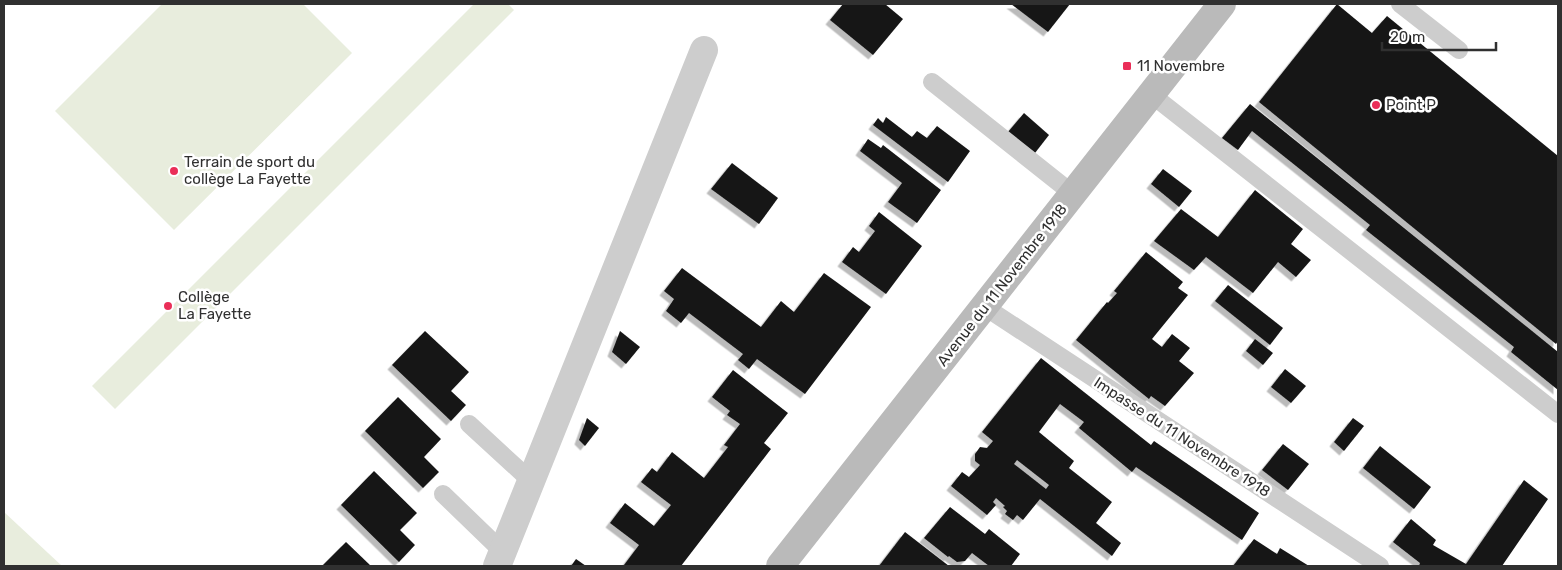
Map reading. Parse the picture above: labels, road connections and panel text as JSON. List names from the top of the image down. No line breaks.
{"streets":{"main road":["Avenue du 11 Novembre 1918"],"lane":["Impasse du 11 Novembre 1918"]},"crossings":[["Avenue du 11 Novembre 1918","Impasse du 11 Novembre 1918"]],"places":{"transit":["11 Novembre"],"other":["Point P","Terrain de sport du collège La Fayette","Collège La Fayette"]},"scale_bar":"20 m"}
